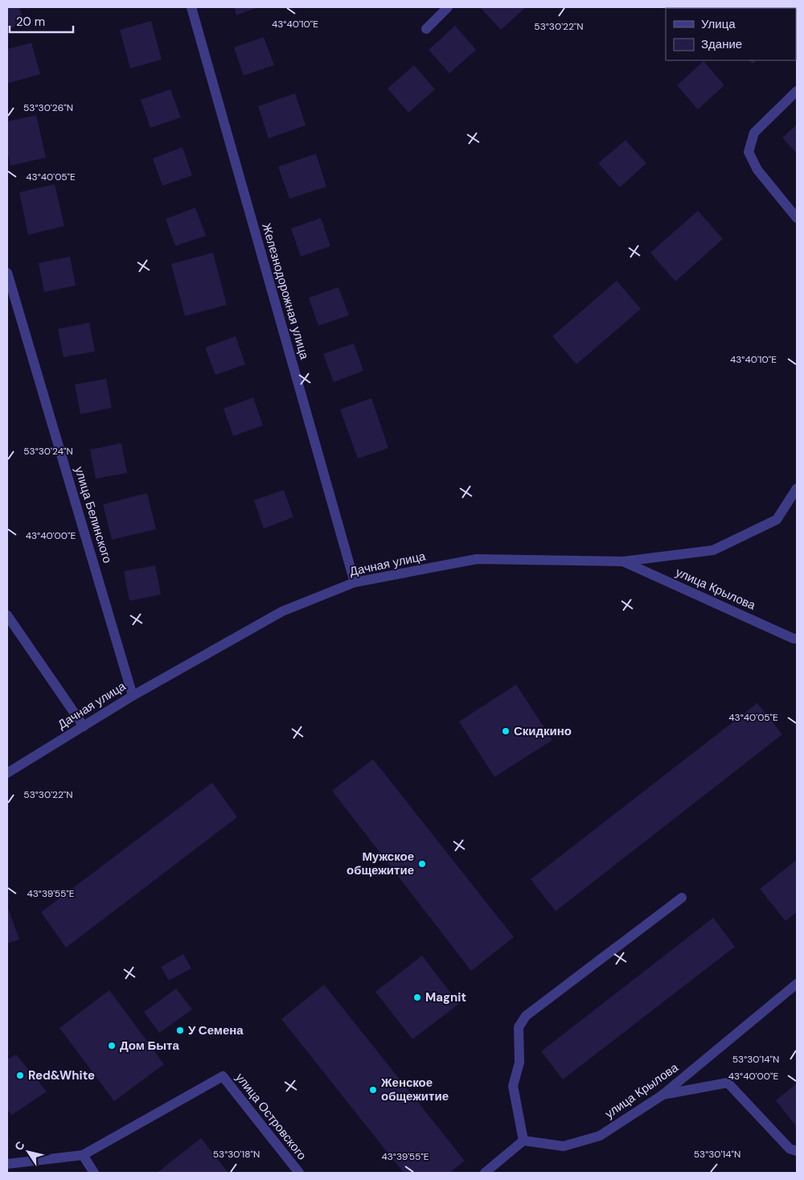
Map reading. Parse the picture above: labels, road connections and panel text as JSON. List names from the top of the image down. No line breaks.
{"streets":{"street":["Железнодорожная улица","улица Белинского","Дачная улица","улица Крылова","улица Островского"]},"crossings":[["Железнодорожная улица","Дачная улица"],["улица Белинского","Дачная улица"],["Дачная улица","улица Крылова"]],"places":["Скидкино","Мужское общежитие","Magnit","У Семена","Дом Быта","Red&White","Женское общежитие"],"legend":["Улица","Здание"],"scale_bar":"20 m","north":"top left","coordinates":["43°40'10\"E","53°30'22\"N","53°30'26\"N","43°40'05\"E","53°30'24\"N","43°40'00\"E","43°39'55\"E","53°30'14\"N","53°30'18\"N"]}
